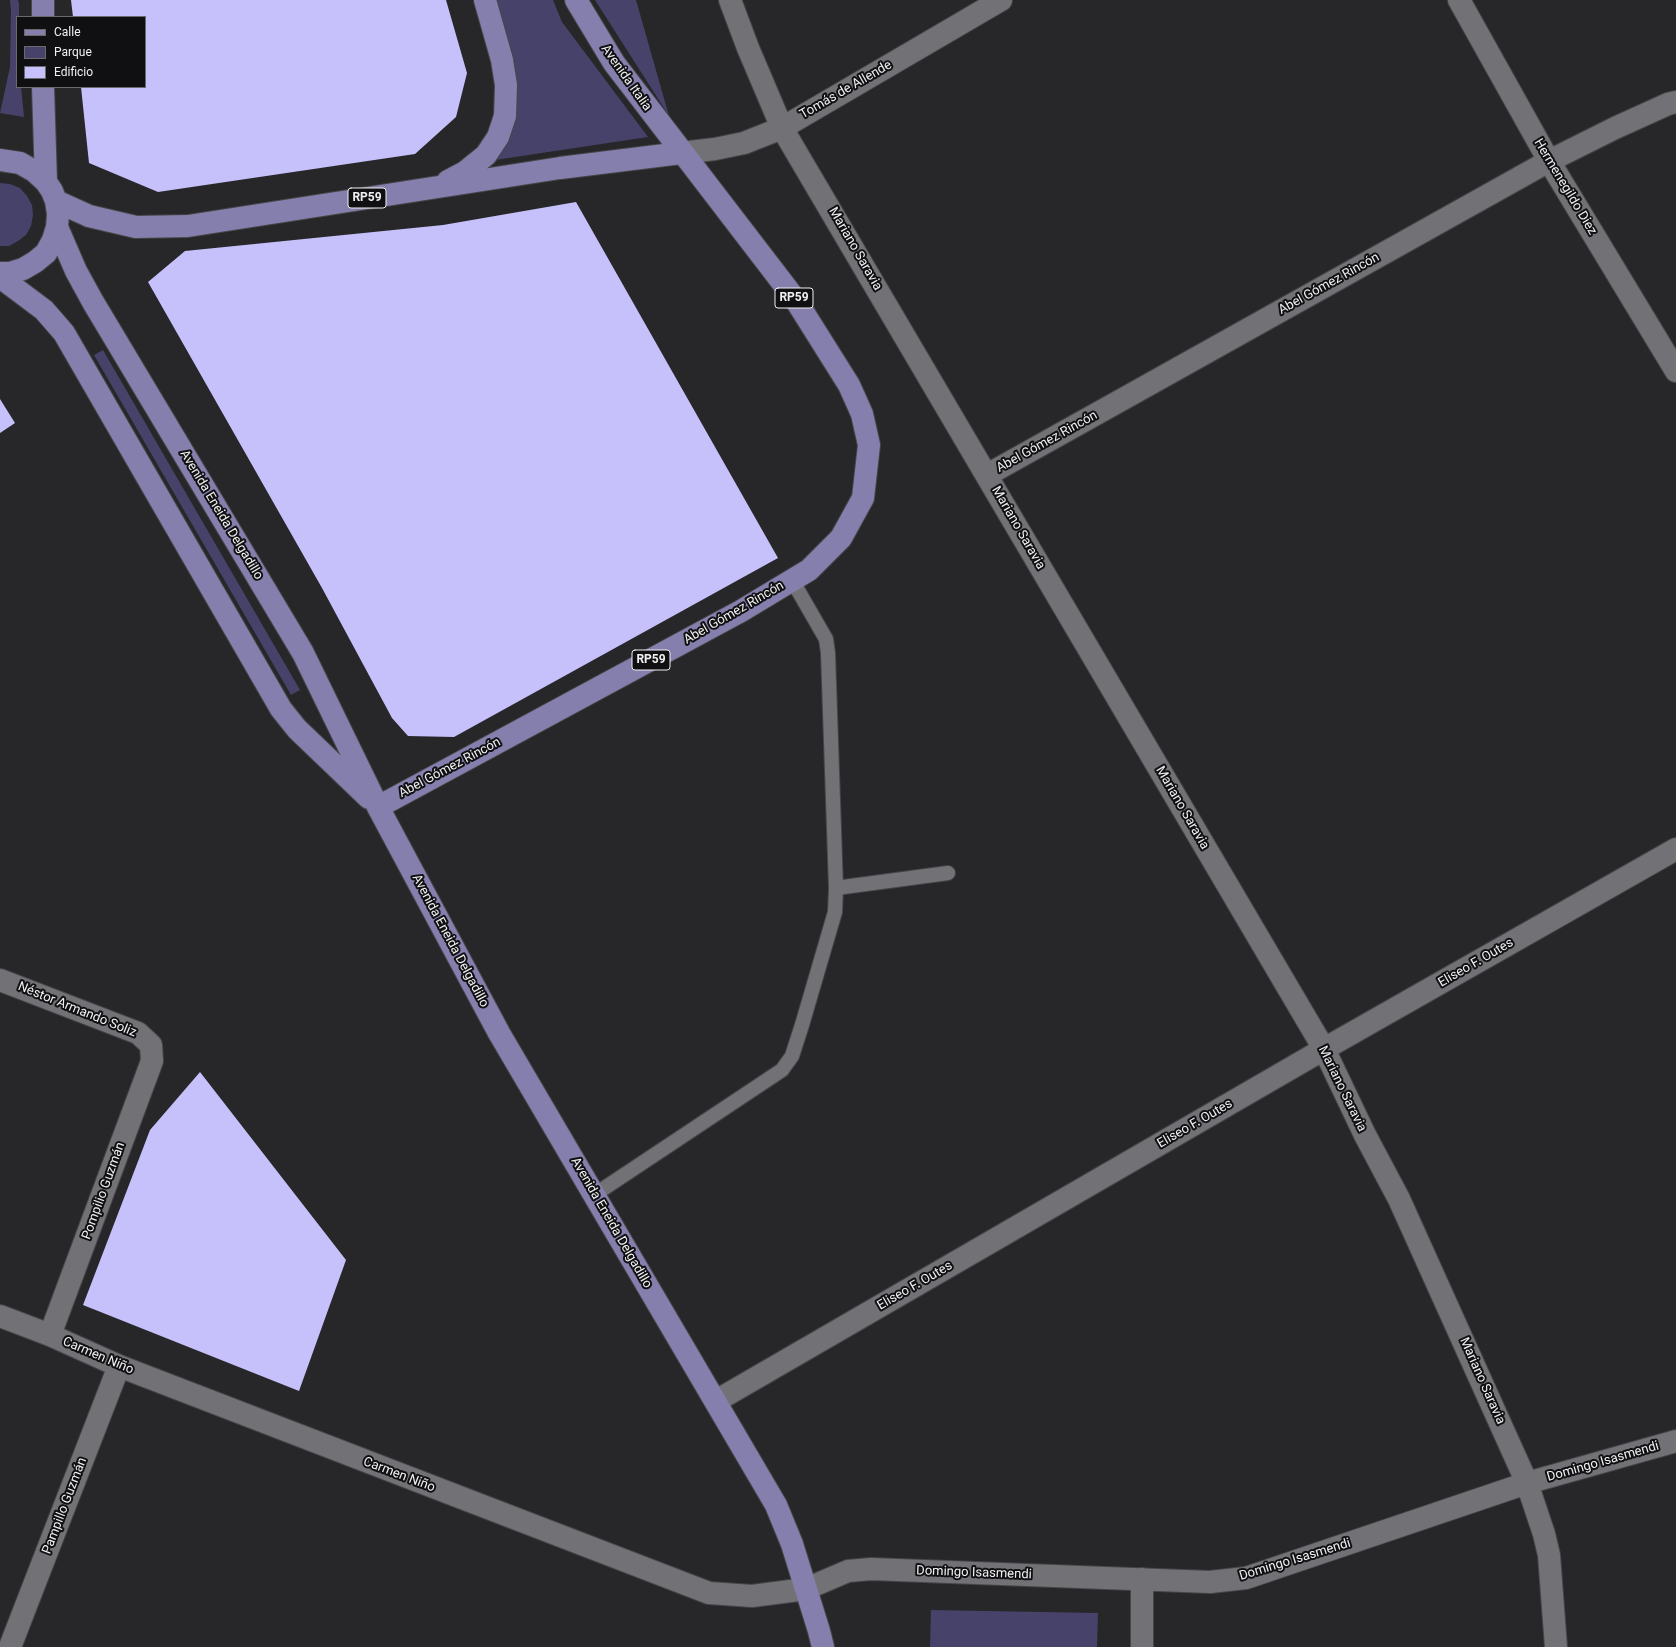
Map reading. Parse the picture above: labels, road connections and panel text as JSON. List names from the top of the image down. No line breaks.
{"streets":{"main road":["Avenida Italia","RP59","Abel Gómez Rincón","Avenida Eneida Delgadillo"],"street":["Tomás de Allende","Hermenegildo Diez","Mariano Saravia","Eliseo F. Outes","Néstor Armando Soliz","Pompilio Guzmán","Carmen Niño","Domingo Isasmendi","Pampillo Guzmán"]},"crossings":[["Avenida Italia","Tomás de Allende"],["Avenida Italia","RP59"],["Avenida Italia","Abel Gómez Rincón"],["Tomás de Allende","RP59"],["Tomás de Allende","Mariano Saravia"],["Tomás de Allende","Abel Gómez Rincón"],["Hermenegildo Diez","Abel Gómez Rincón"],["RP59","Abel Gómez Rincón"],["Mariano Saravia","Abel Gómez Rincón"],["Mariano Saravia","Eliseo F. Outes"],["Mariano Saravia","Domingo Isasmendi"],["Abel Gómez Rincón","Avenida Eneida Delgadillo"],["Avenida Eneida Delgadillo","Eliseo F. Outes"],["Avenida Eneida Delgadillo","Carmen Niño"],["Avenida Eneida Delgadillo","Domingo Isasmendi"],["Néstor Armando Soliz","Pompilio Guzmán"],["Pompilio Guzmán","Carmen Niño"],["Carmen Niño","Domingo Isasmendi"],["Carmen Niño","Pampillo Guzmán"]],"legend":["Calle","Parque","Edificio"]}
